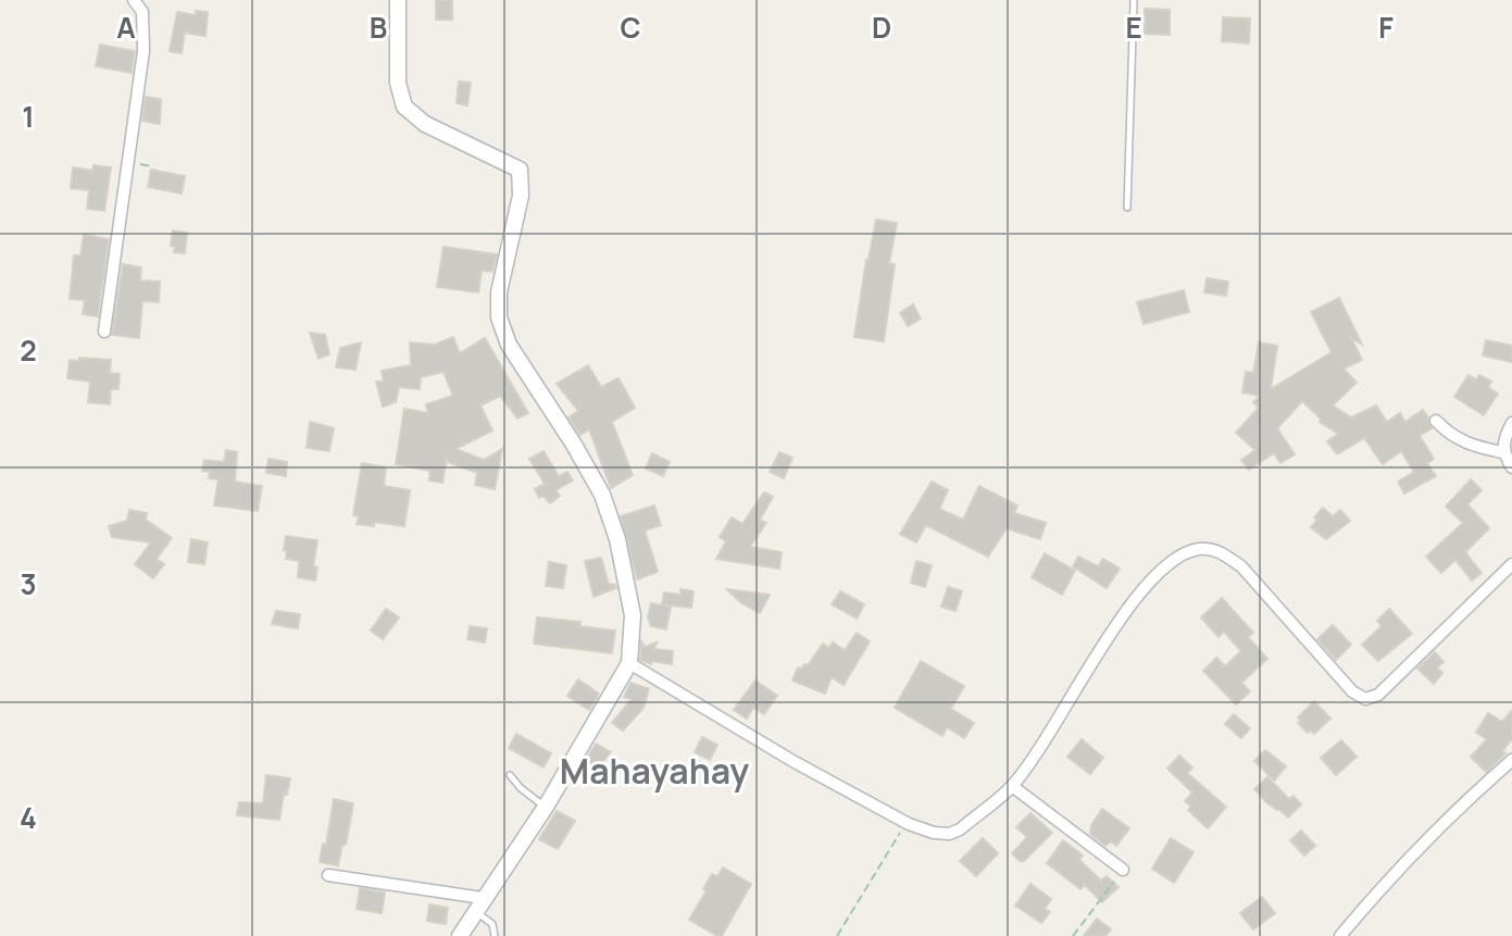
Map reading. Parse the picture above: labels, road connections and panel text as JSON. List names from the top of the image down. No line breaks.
{"districts":["Mahayahay"],"grid":{"columns":["A","B","C","D","E","F"],"rows":["1","2","3","4"]}}
